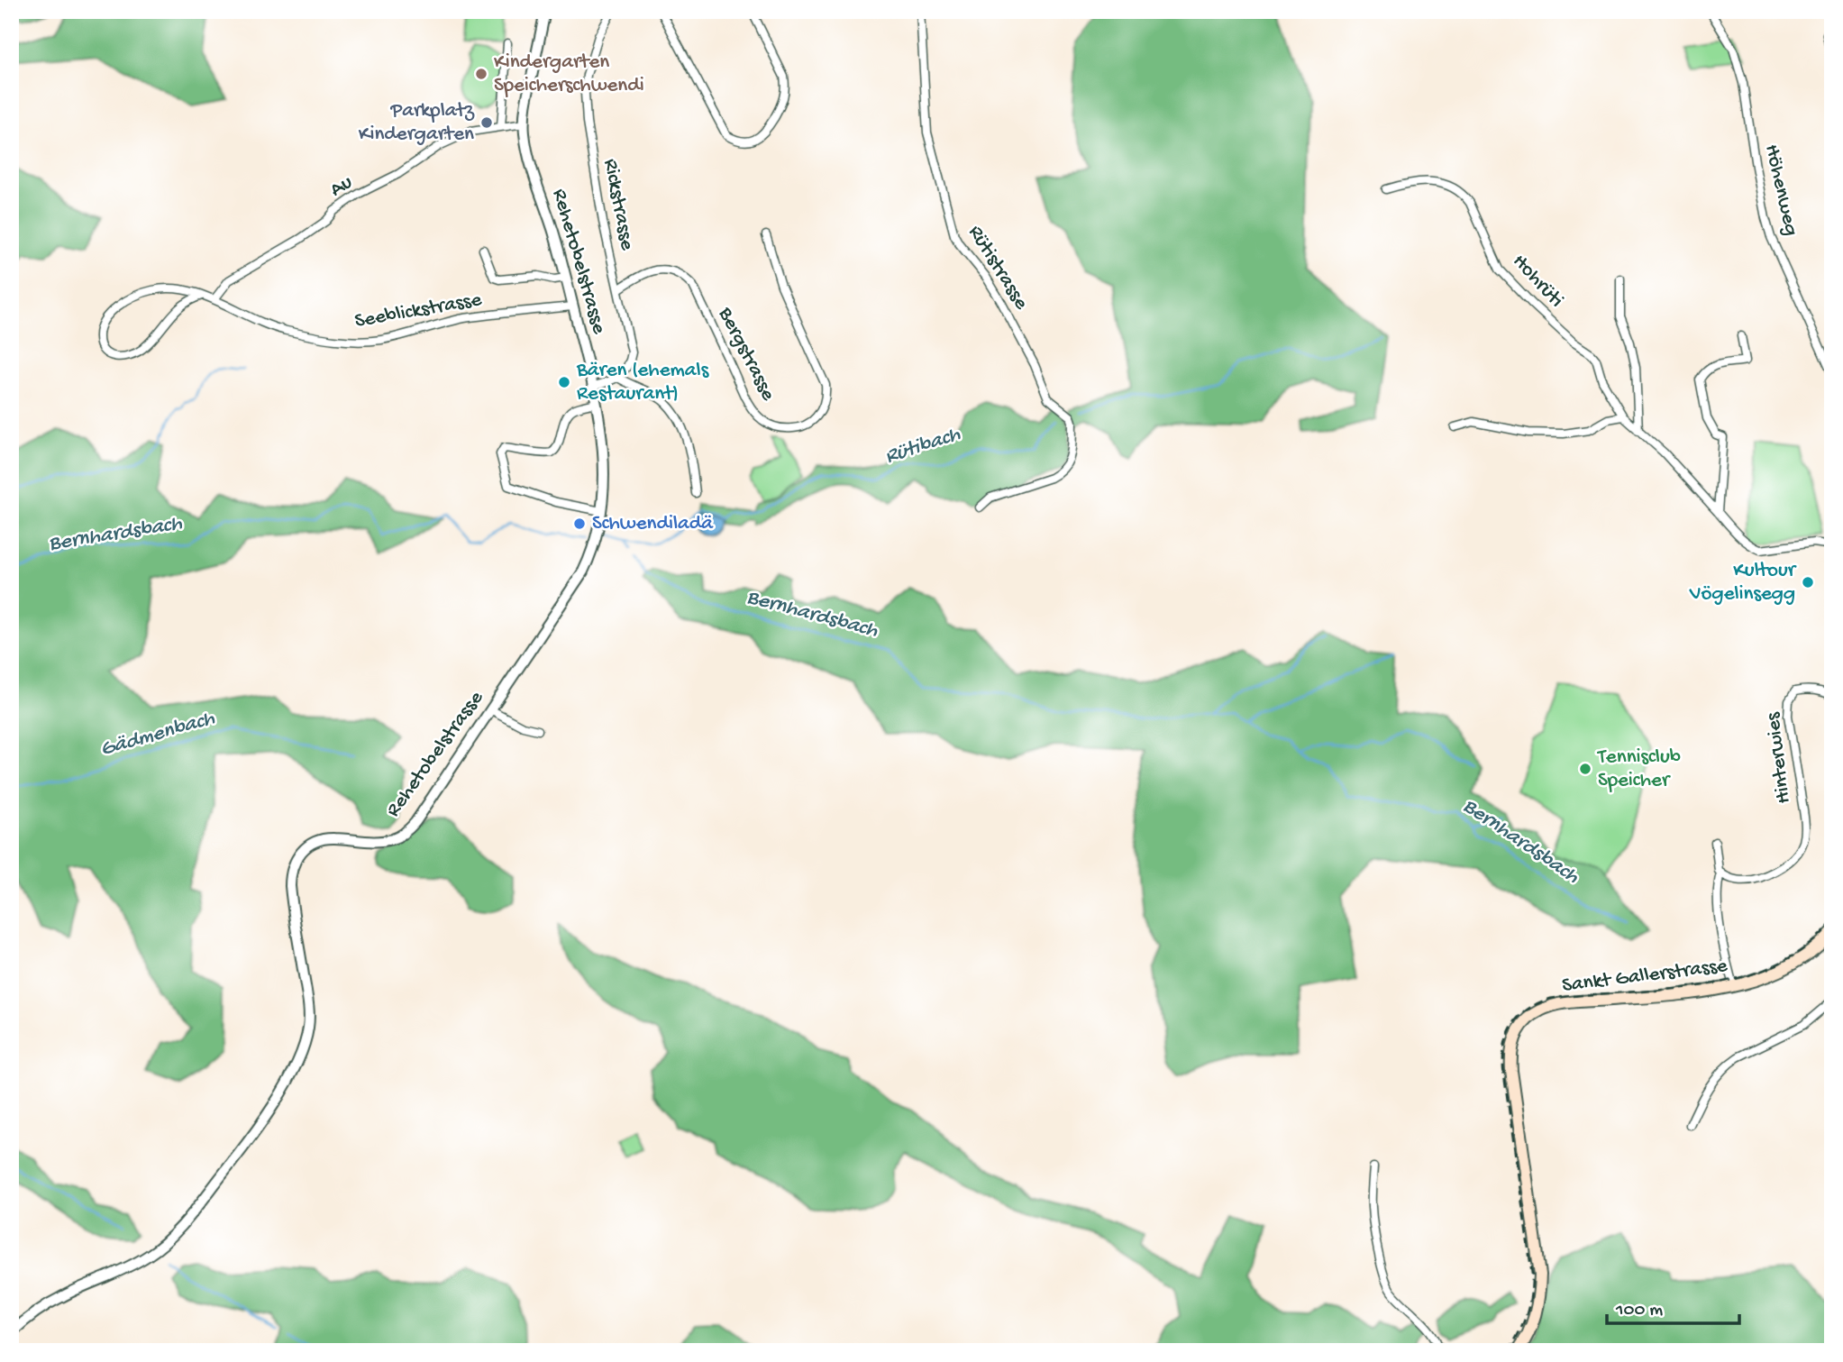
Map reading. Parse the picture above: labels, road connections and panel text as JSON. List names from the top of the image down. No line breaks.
{"streets":{"main road":["Sankt Gallerstrasse"],"street":["Au","Höhenweg","Rickstrasse","Rehetobelstrasse","Rütistrasse","Hohrüti","Seeblickstrasse","Bergstrasse","Hinterwies"]},"crossings":[["Au","Rehetobelstrasse"],["Au","Seeblickstrasse"],["Rickstrasse","Bergstrasse"],["Rehetobelstrasse","Seeblickstrasse"]],"water":["Rütibach","Bernhardsbach","Gädmenbach"],"places":["Kindergarten Speicherschwendi","Parkplatz Kindergarten","Bären (ehemals Restaurant)","Schwendiladä","Kultour Vögelinsegg","Tennisclub Speicher"],"scale_bar":"100 m"}
